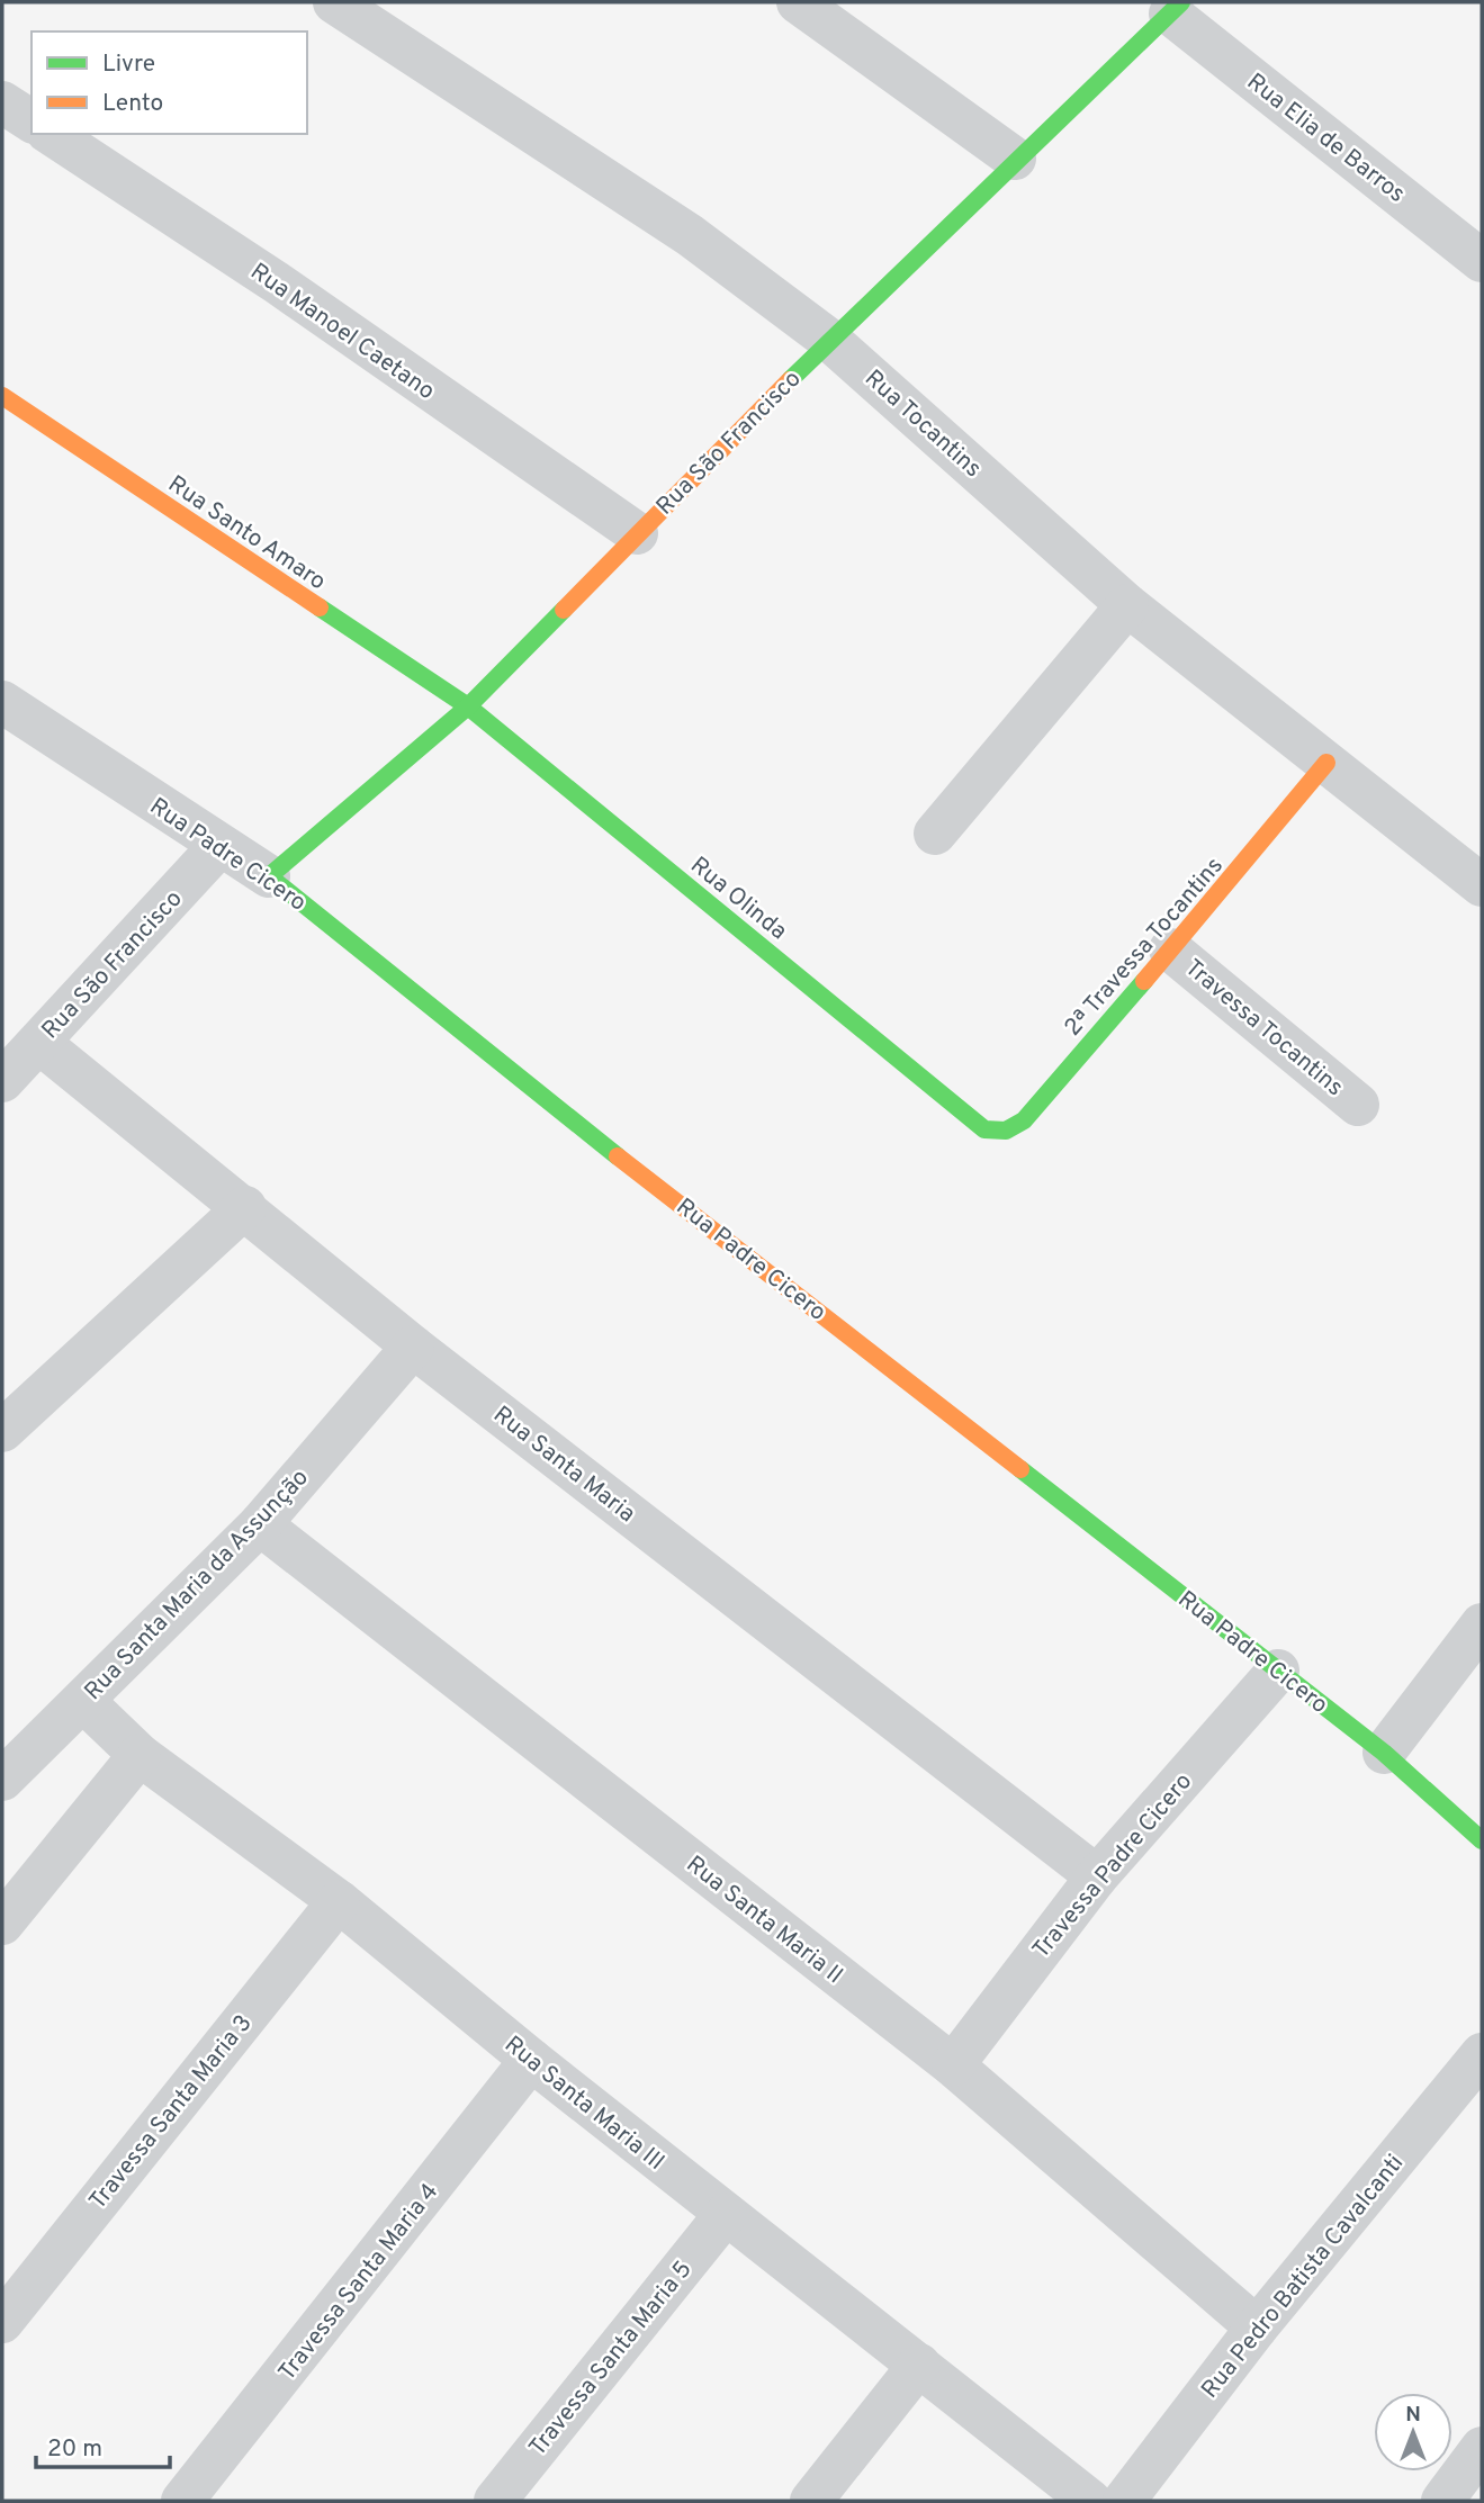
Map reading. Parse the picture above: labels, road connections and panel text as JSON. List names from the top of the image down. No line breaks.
{"streets":{"street":["Rua Elia de Barros","Rua Manoel Caetano","Rua Tocantins","Rua São Francisco","Rua Santo Amaro","Rua Padre Cicero","Rua Olinda","2ª Travessa Tocantins","Travessa Tocantins","Rua Santa Maria","Rua Santa Maria da Assunção","Travessa Padre Cicero","Rua Santa Maria II","Rua Santa Maria III","Travessa Santa Maria 3","Rua Pedro Batista Cavalcanti","Travessa Santa Maria 4","Travessa Santa Maria 5"]},"crossings":[["Rua Elia de Barros","Rua São Francisco"],["Rua Manoel Caetano","Rua São Francisco"],["Rua Tocantins","Rua São Francisco"],["Rua Tocantins","2ª Travessa Tocantins"],["Rua São Francisco","Rua Santo Amaro"],["Rua São Francisco","Rua Padre Cicero"],["Rua São Francisco","Rua Olinda"],["Rua São Francisco","Rua Santa Maria"],["Rua Santo Amaro","Rua Olinda"],["Rua Padre Cicero","Travessa Padre Cicero"],["Rua Olinda","2ª Travessa Tocantins"],["2ª Travessa Tocantins","Travessa Tocantins"],["Rua Santa Maria","Rua Santa Maria da Assunção"],["Rua Santa Maria","Travessa Padre Cicero"],["Rua Santa Maria da Assunção","Rua Santa Maria II"],["Rua Santa Maria da Assunção","Rua Santa Maria III"],["Travessa Padre Cicero","Rua Santa Maria II"],["Rua Santa Maria II","Rua Pedro Batista Cavalcanti"],["Rua Santa Maria III","Travessa Santa Maria 3"],["Rua Santa Maria III","Travessa Santa Maria 4"],["Rua Santa Maria III","Travessa Santa Maria 5"]],"legend":["Livre","Lento"],"scale_bar":"20 m","north":"top"}
